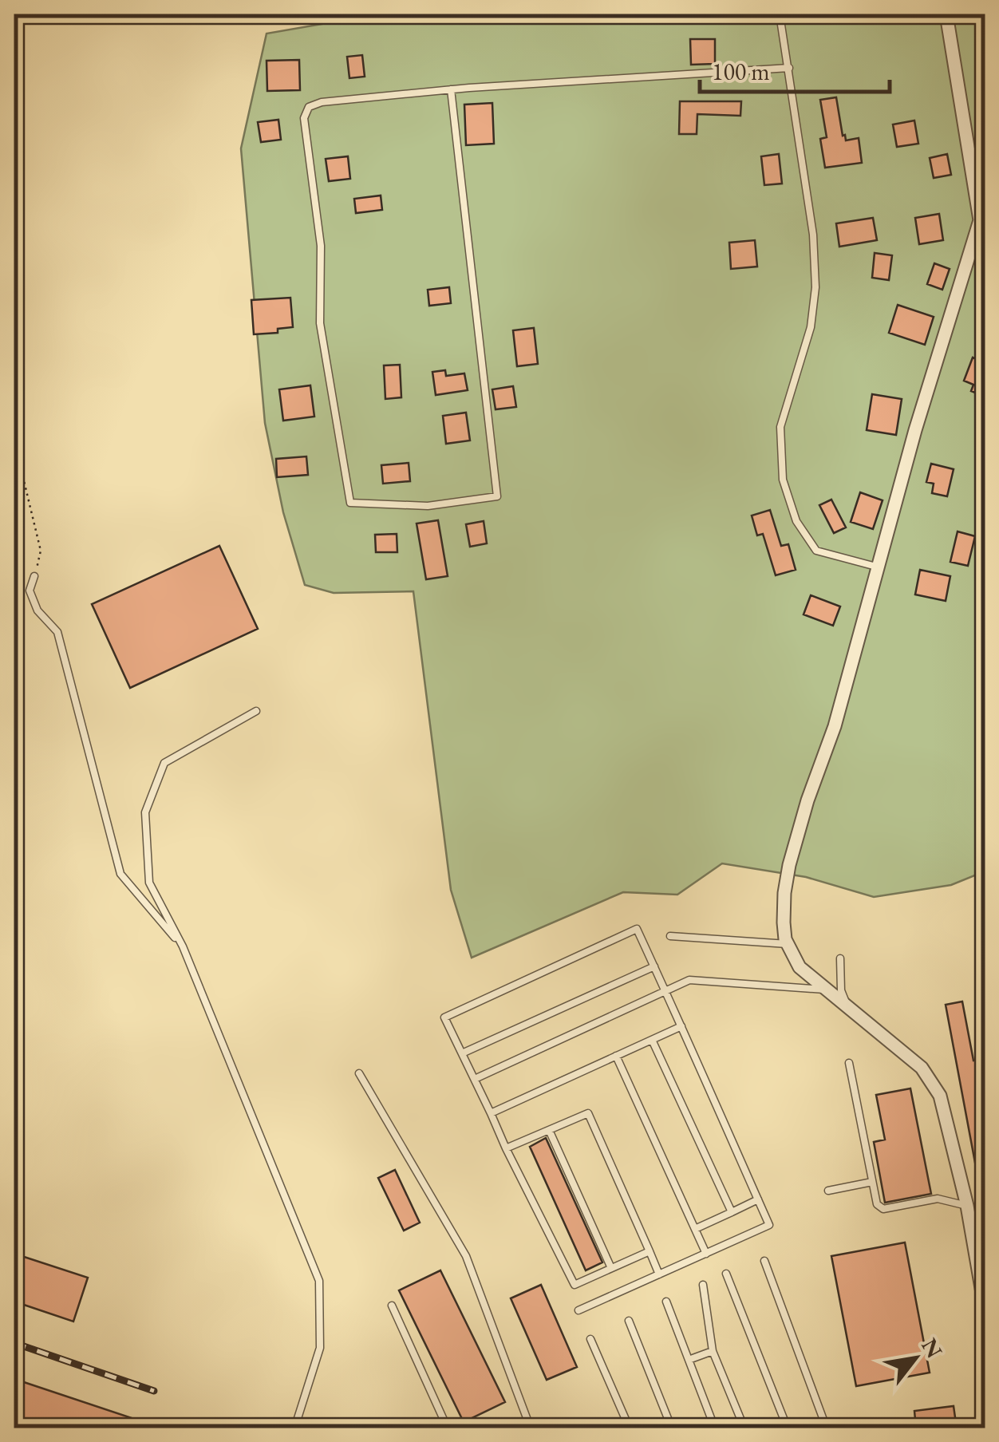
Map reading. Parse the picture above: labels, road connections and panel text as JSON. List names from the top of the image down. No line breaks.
{"scale_bar":"100 m","north":"top right"}
